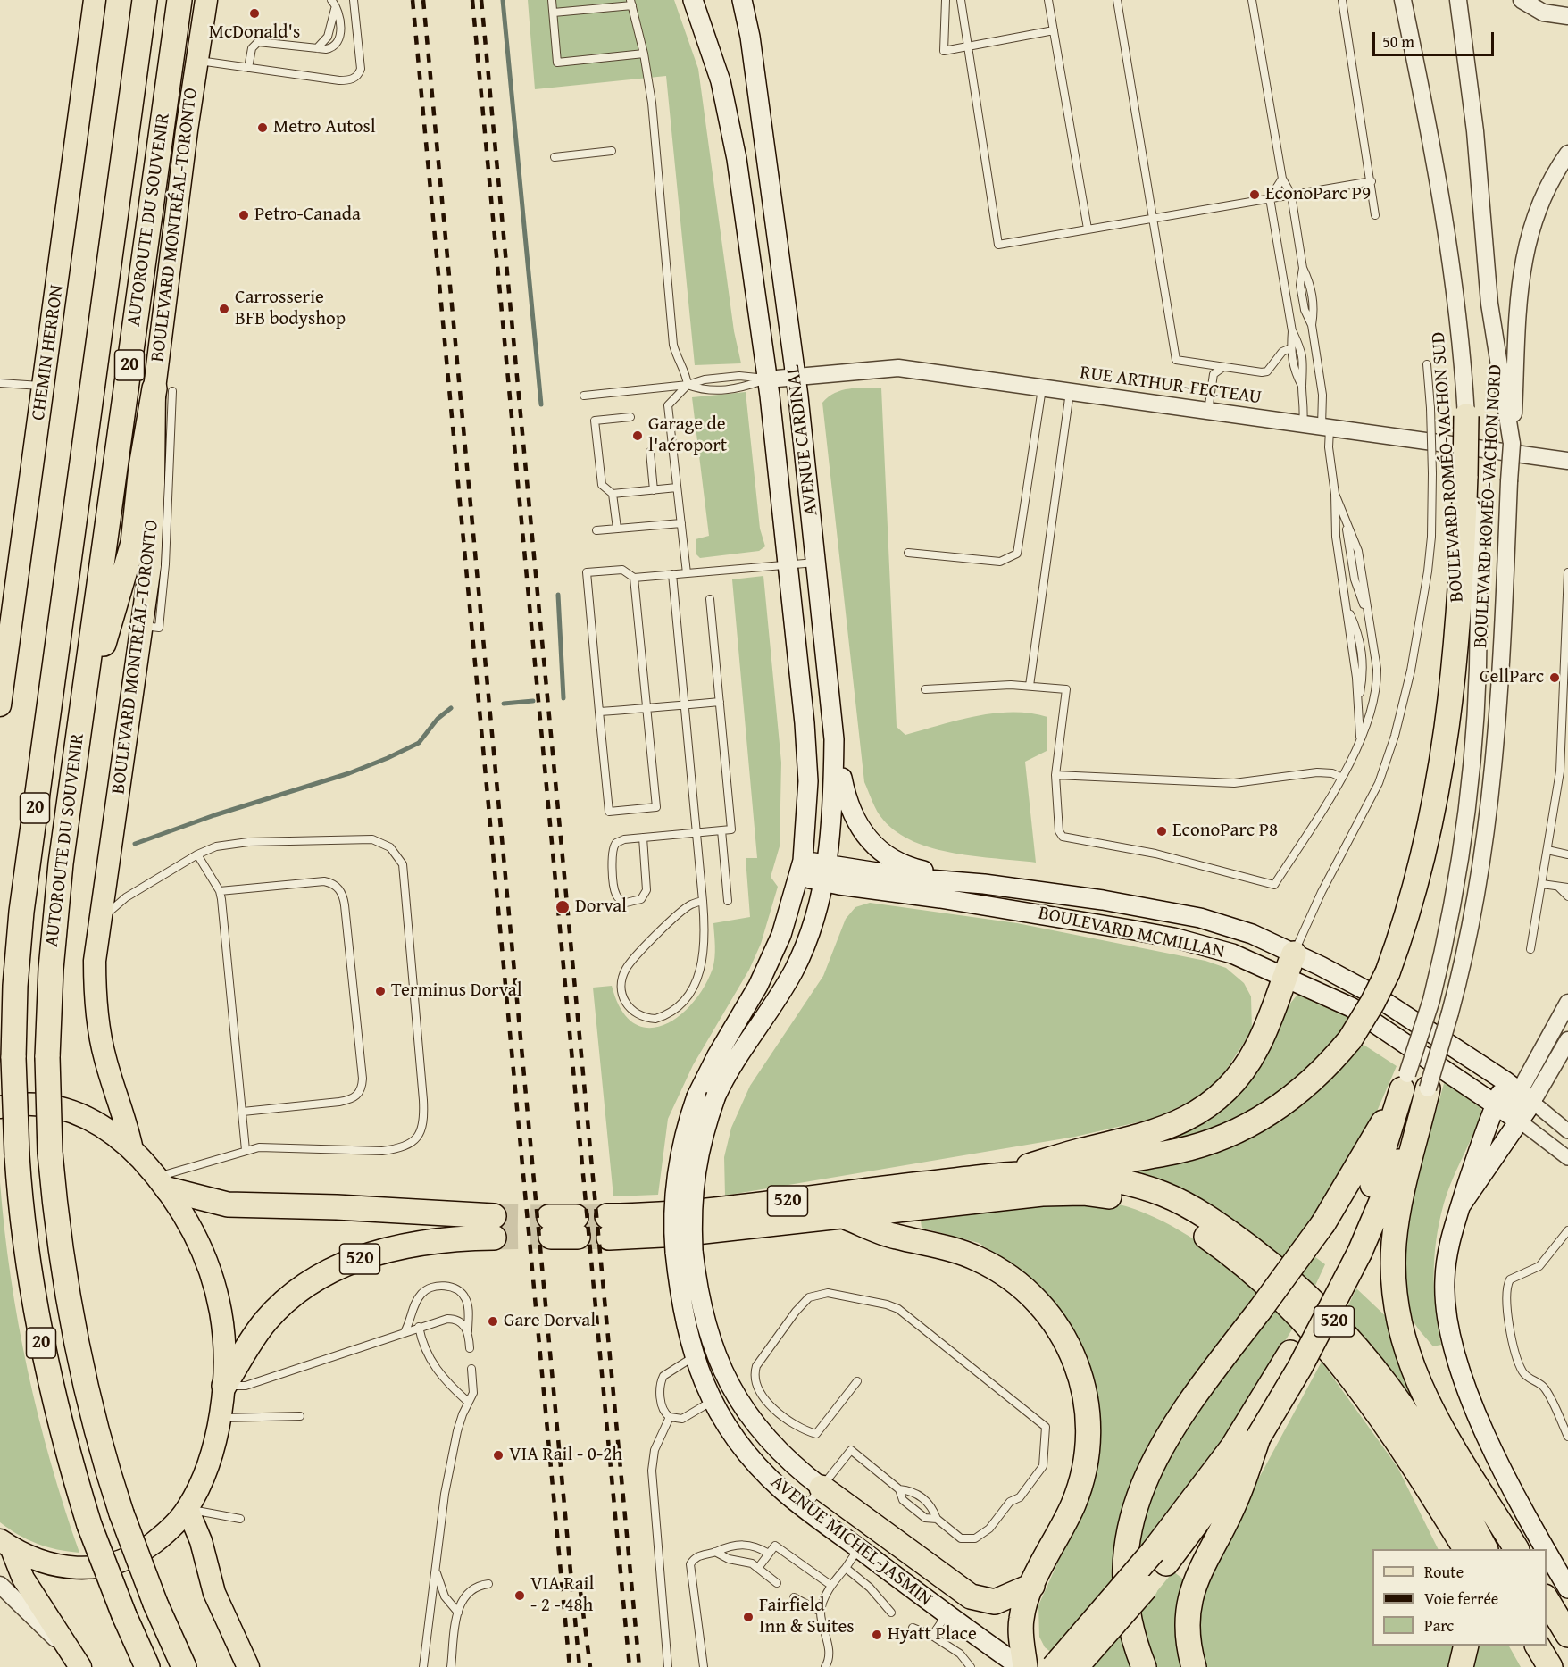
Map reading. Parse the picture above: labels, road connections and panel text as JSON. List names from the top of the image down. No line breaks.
{"streets":{"highway":["AUTOROUTE DU SOUVENIR","20","520"],"main road":["BOULEVARD MONTRÉAL-TORONTO","CHEMIN HERRON","AVENUE CARDINAL","BOULEVARD MCMILLAN","AVENUE MICHEL-JASMIN"],"street":["RUE ARTHUR-FECTEAU","BOULEVARD ROMÉO-VACHON SUD","BOULEVARD ROMÉO-VACHON NORD"]},"crossings":[["RUE ARTHUR-FECTEAU","AVENUE CARDINAL"],["AVENUE CARDINAL","BOULEVARD MCMILLAN"],["AVENUE CARDINAL","AVENUE MICHEL-JASMIN"],["BOULEVARD MCMILLAN","AVENUE MICHEL-JASMIN"]],"places":["McDonald's","Metro Autosl","EconoParc P9","Petro-Canada","Carrosserie BFB bodyshop","Garage de l'aéroport","CellParc","EconoParc P8","Dorval","Terminus Dorval","Gare Dorval","VIA Rail - 0-2h","VIA Rail - 2 - 48h","Fairfield Inn & Suites","Hyatt Place"],"legend":["Route","Voie ferrée","Parc"],"scale_bar":"50 m"}
